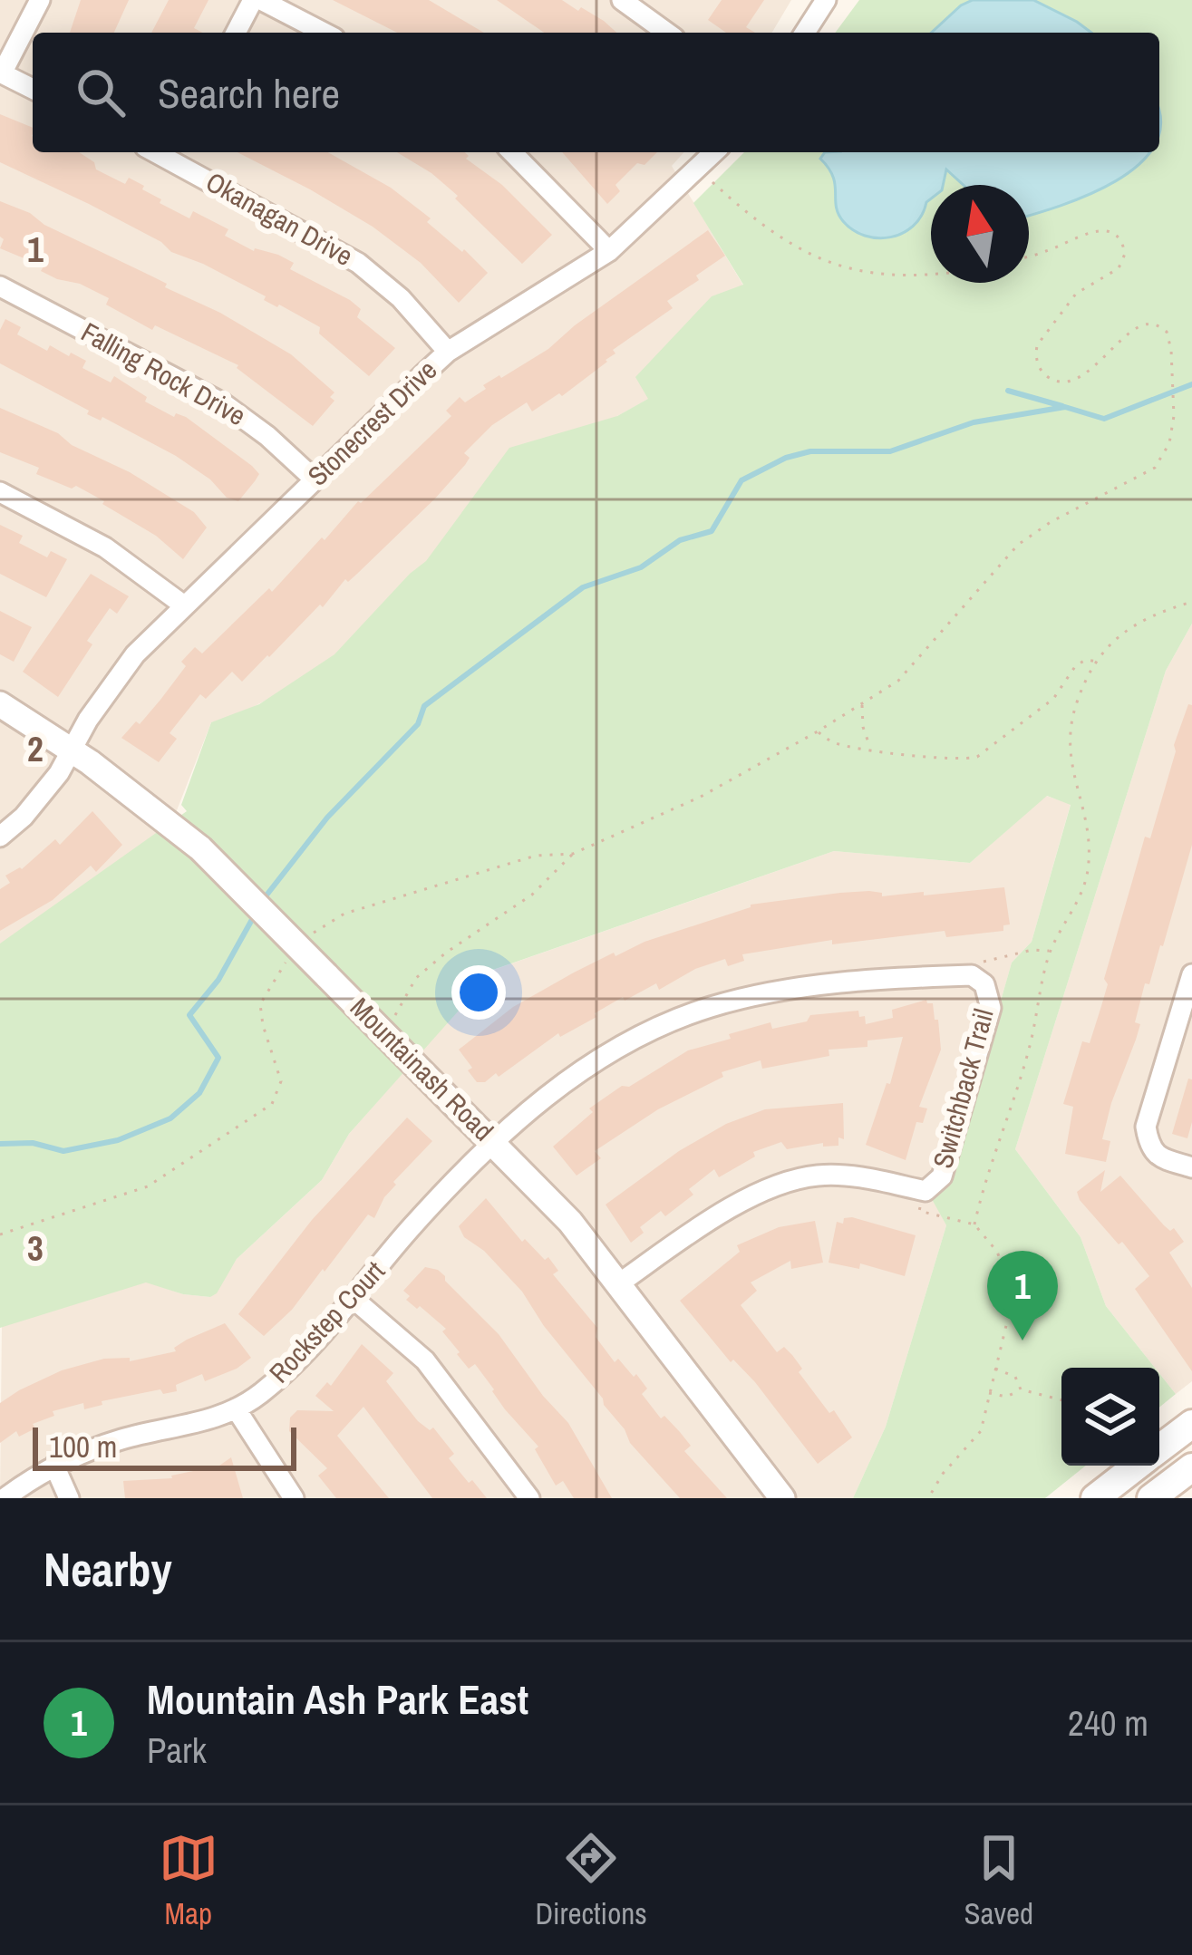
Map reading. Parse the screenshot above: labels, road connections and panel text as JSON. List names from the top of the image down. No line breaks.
{"streets":{"street":["Okanagan Drive","Falling Rock Drive","Stonecrest Drive","Mountainash Road","Switchback Trail","Rockstep Court"]},"crossings":[["Okanagan Drive","Stonecrest Drive"],["Falling Rock Drive","Stonecrest Drive"],["Stonecrest Drive","Mountainash Road"],["Mountainash Road","Switchback Trail"],["Mountainash Road","Rockstep Court"],["Switchback Trail","Rockstep Court"]],"scale_bar":"100 m","north":"top","page":{"search":"Search here","pins":"1","scale":"100 m","heading":"Nearby","list":[{"mark":"1","name":"Mountain Ash Park East","note":"Park","value":"240 m"}],"nav":["Map","Directions","Saved"]},"grid":{"rows":["1","2","3"]}}
